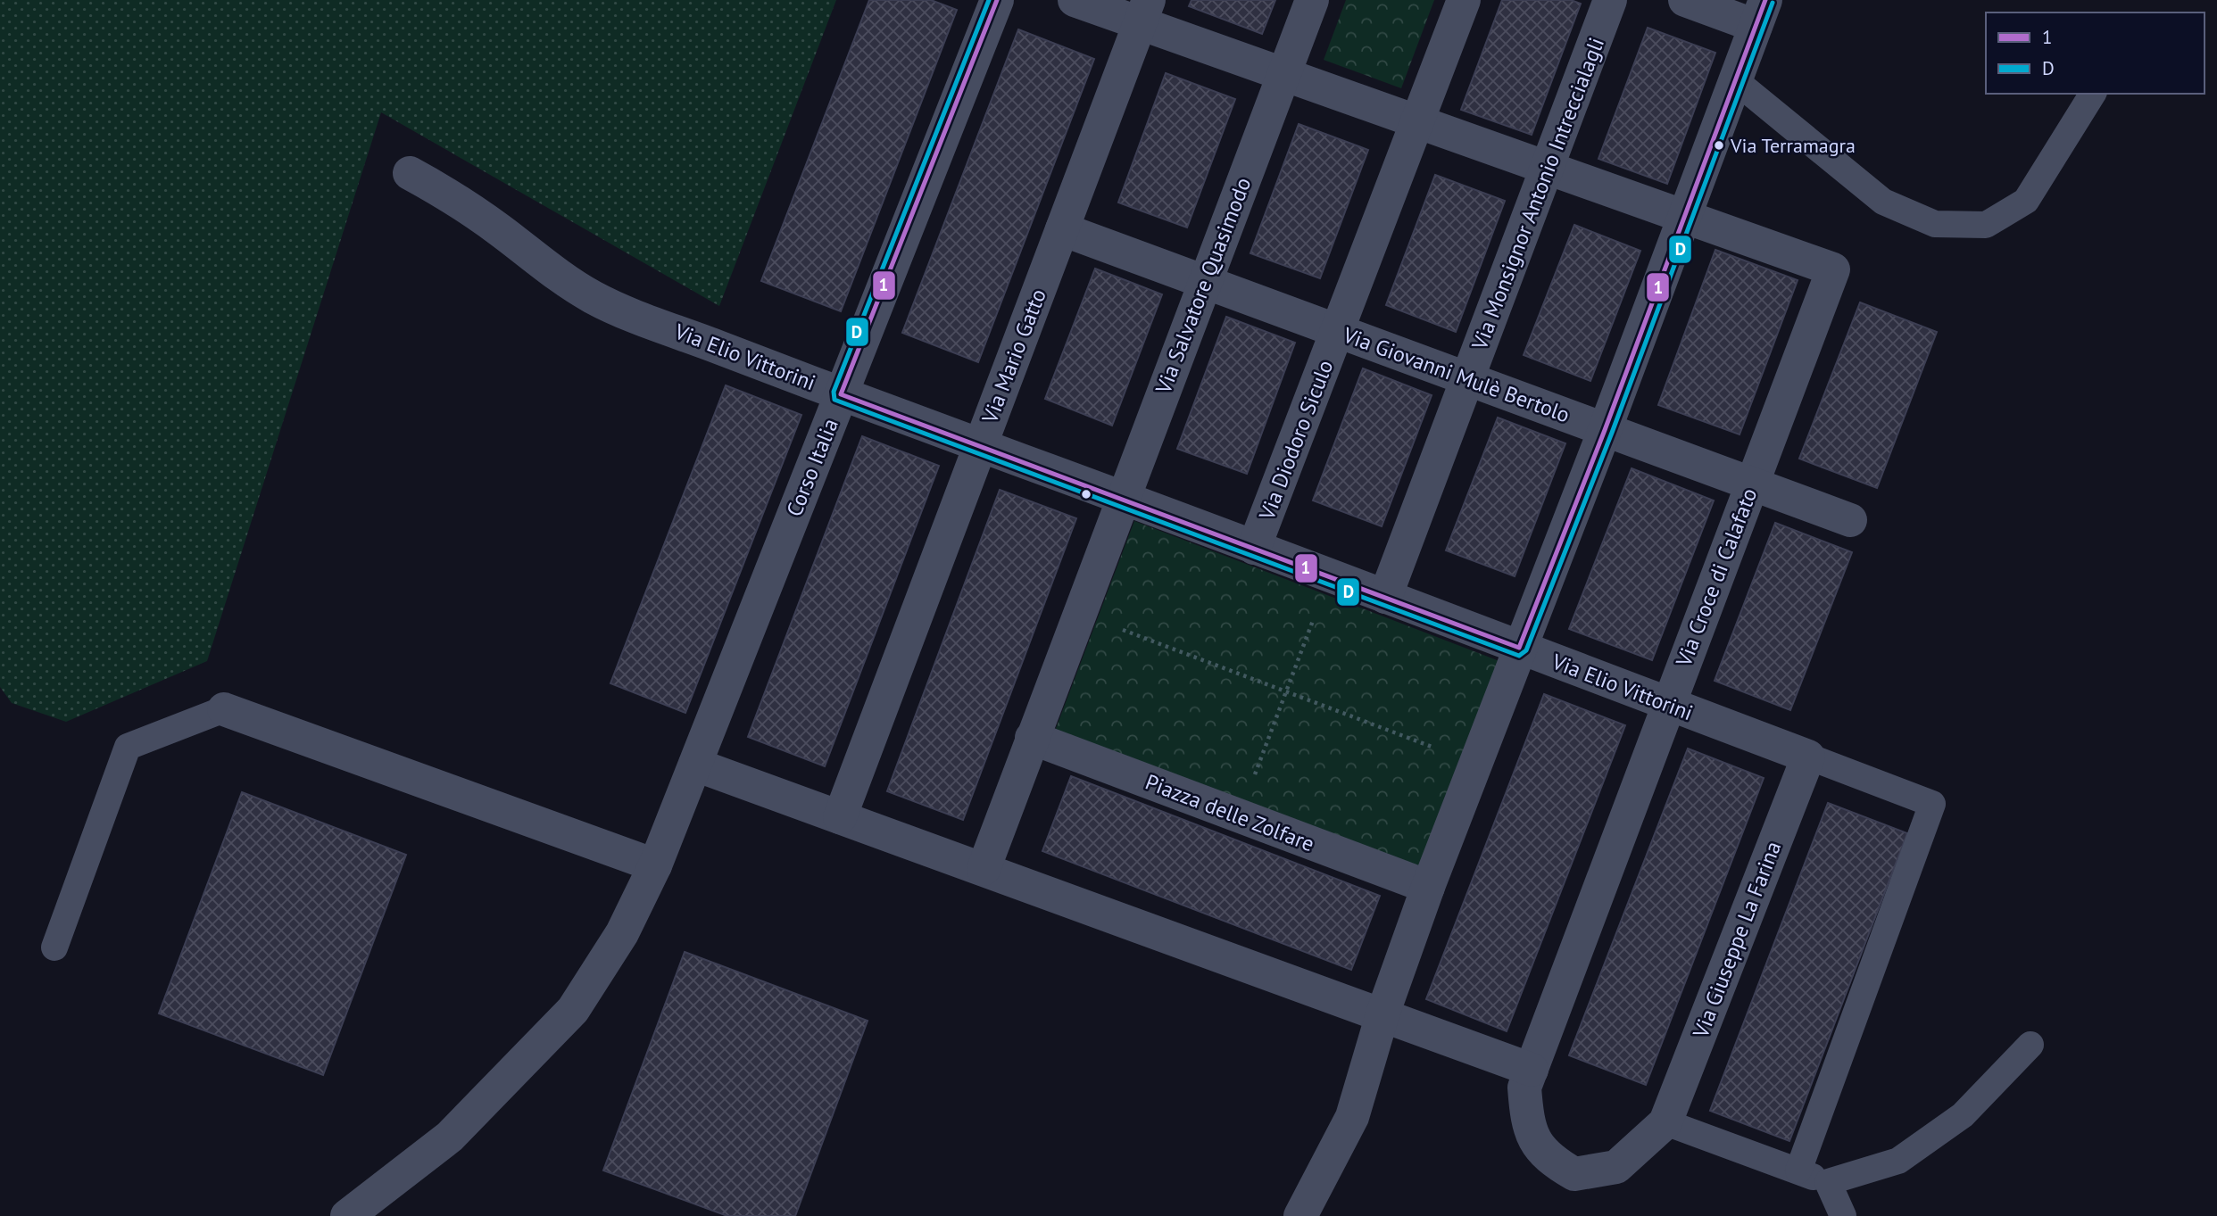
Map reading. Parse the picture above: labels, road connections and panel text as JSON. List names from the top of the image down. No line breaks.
{"streets":{"street":["Via Monsignor Antonio Intreccialagli","Via Salvatore Quasimodo","Via Mario Gatto","Via Elio Vittorini","Via Giovanni Mulè Bertolo","Via Diodoro Siculo","Corso Italia","Via Croce di Calafato","Piazza delle Zolfare","Via Giuseppe La Farina"]},"crossings":[["Via Monsignor Antonio Intreccialagli","Via Elio Vittorini"],["Via Monsignor Antonio Intreccialagli","Via Giovanni Mulè Bertolo"],["Via Salvatore Quasimodo","Via Elio Vittorini"],["Via Salvatore Quasimodo","Via Giovanni Mulè Bertolo"],["Via Mario Gatto","Via Elio Vittorini"],["Via Mario Gatto","Via Giovanni Mulè Bertolo"],["Via Elio Vittorini","Via Diodoro Siculo"],["Via Elio Vittorini","Corso Italia"],["Via Elio Vittorini","Via Croce di Calafato"],["Via Elio Vittorini","Via Giuseppe La Farina"],["Via Giovanni Mulè Bertolo","Via Diodoro Siculo"],["Via Giovanni Mulè Bertolo","Via Croce di Calafato"],["Via Croce di Calafato","Via Giuseppe La Farina"]],"places":["Via Terramagra"],"lines":["transit line 1","transit line D"],"legend":["1","D"]}
